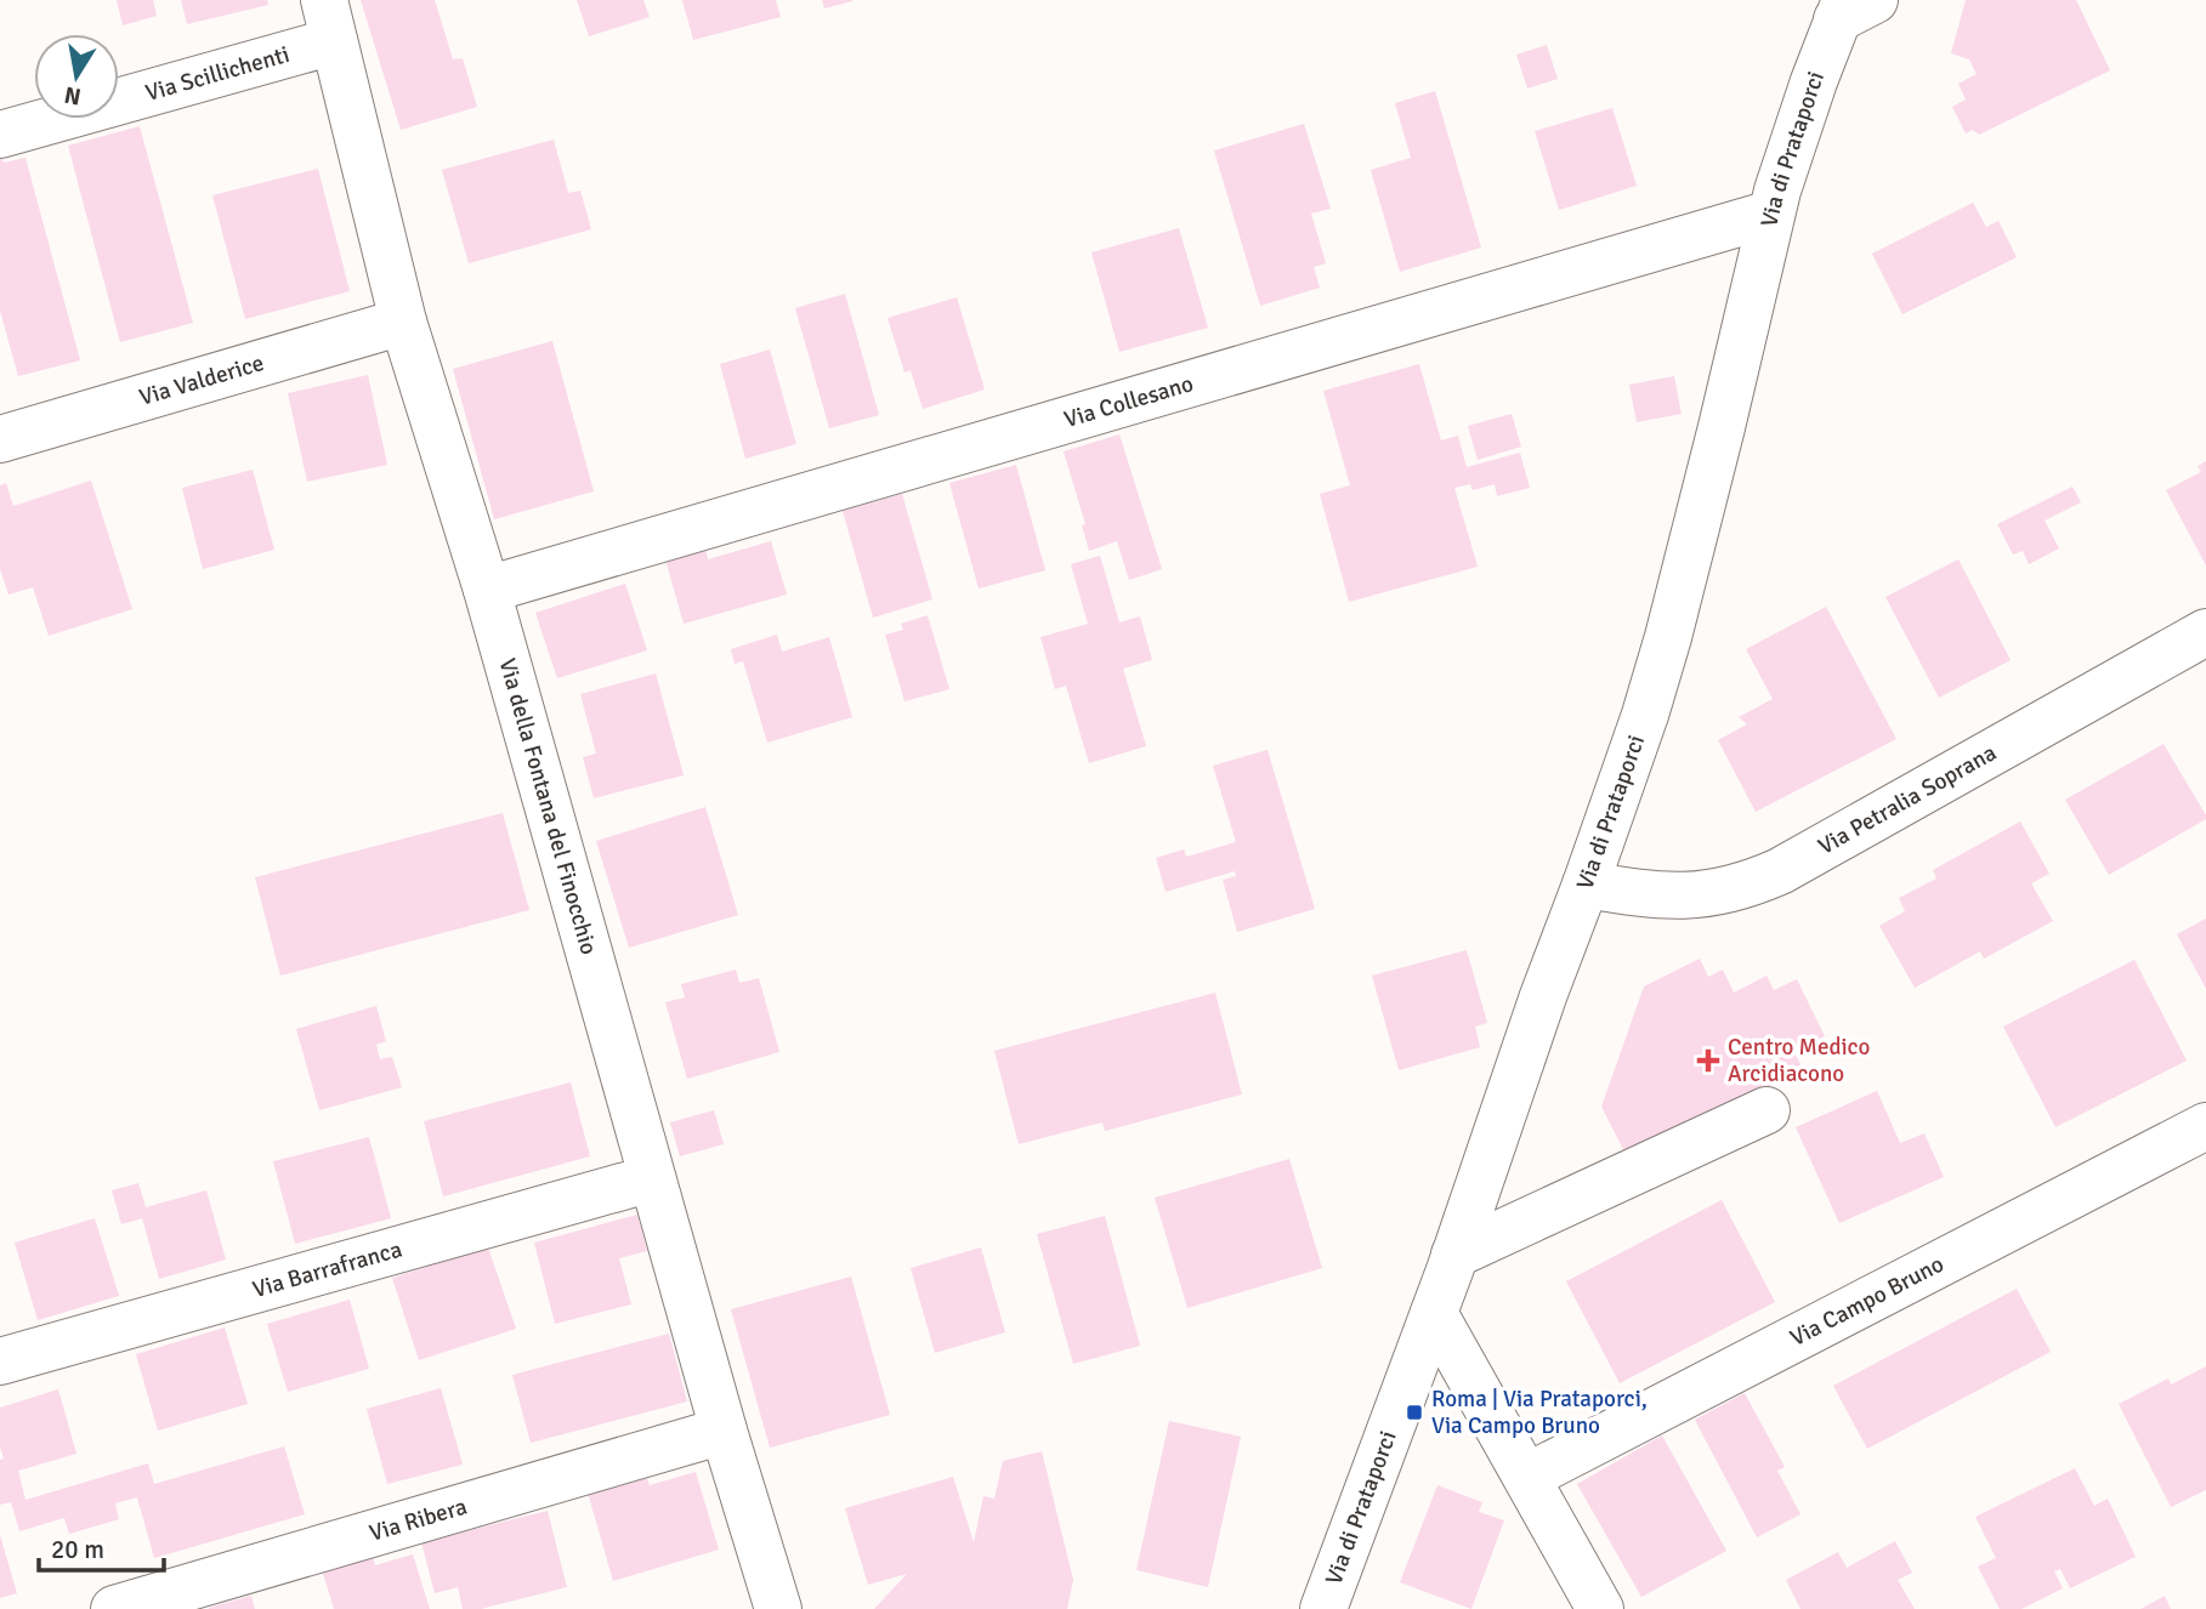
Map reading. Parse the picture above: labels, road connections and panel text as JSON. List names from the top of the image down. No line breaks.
{"streets":{"street":["Via Scillichenti","Via di Prataporci","Via Valderice","Via Collesano","Via Petralia Soprana","Via della Fontana del Finocchio","Via Barrafranca","Via Campo Bruno","Via Ribera"]},"crossings":[["Via Scillichenti","Via della Fontana del Finocchio"],["Via di Prataporci","Via Collesano"],["Via di Prataporci","Via Petralia Soprana"],["Via Valderice","Via della Fontana del Finocchio"],["Via Collesano","Via della Fontana del Finocchio"],["Via della Fontana del Finocchio","Via Barrafranca"],["Via della Fontana del Finocchio","Via Ribera"]],"places":{"health":["Centro Medico Arcidiacono"],"transit":["Roma | Via Prataporci, Via Campo Bruno"]},"scale_bar":"20 m","north":"bottom"}
